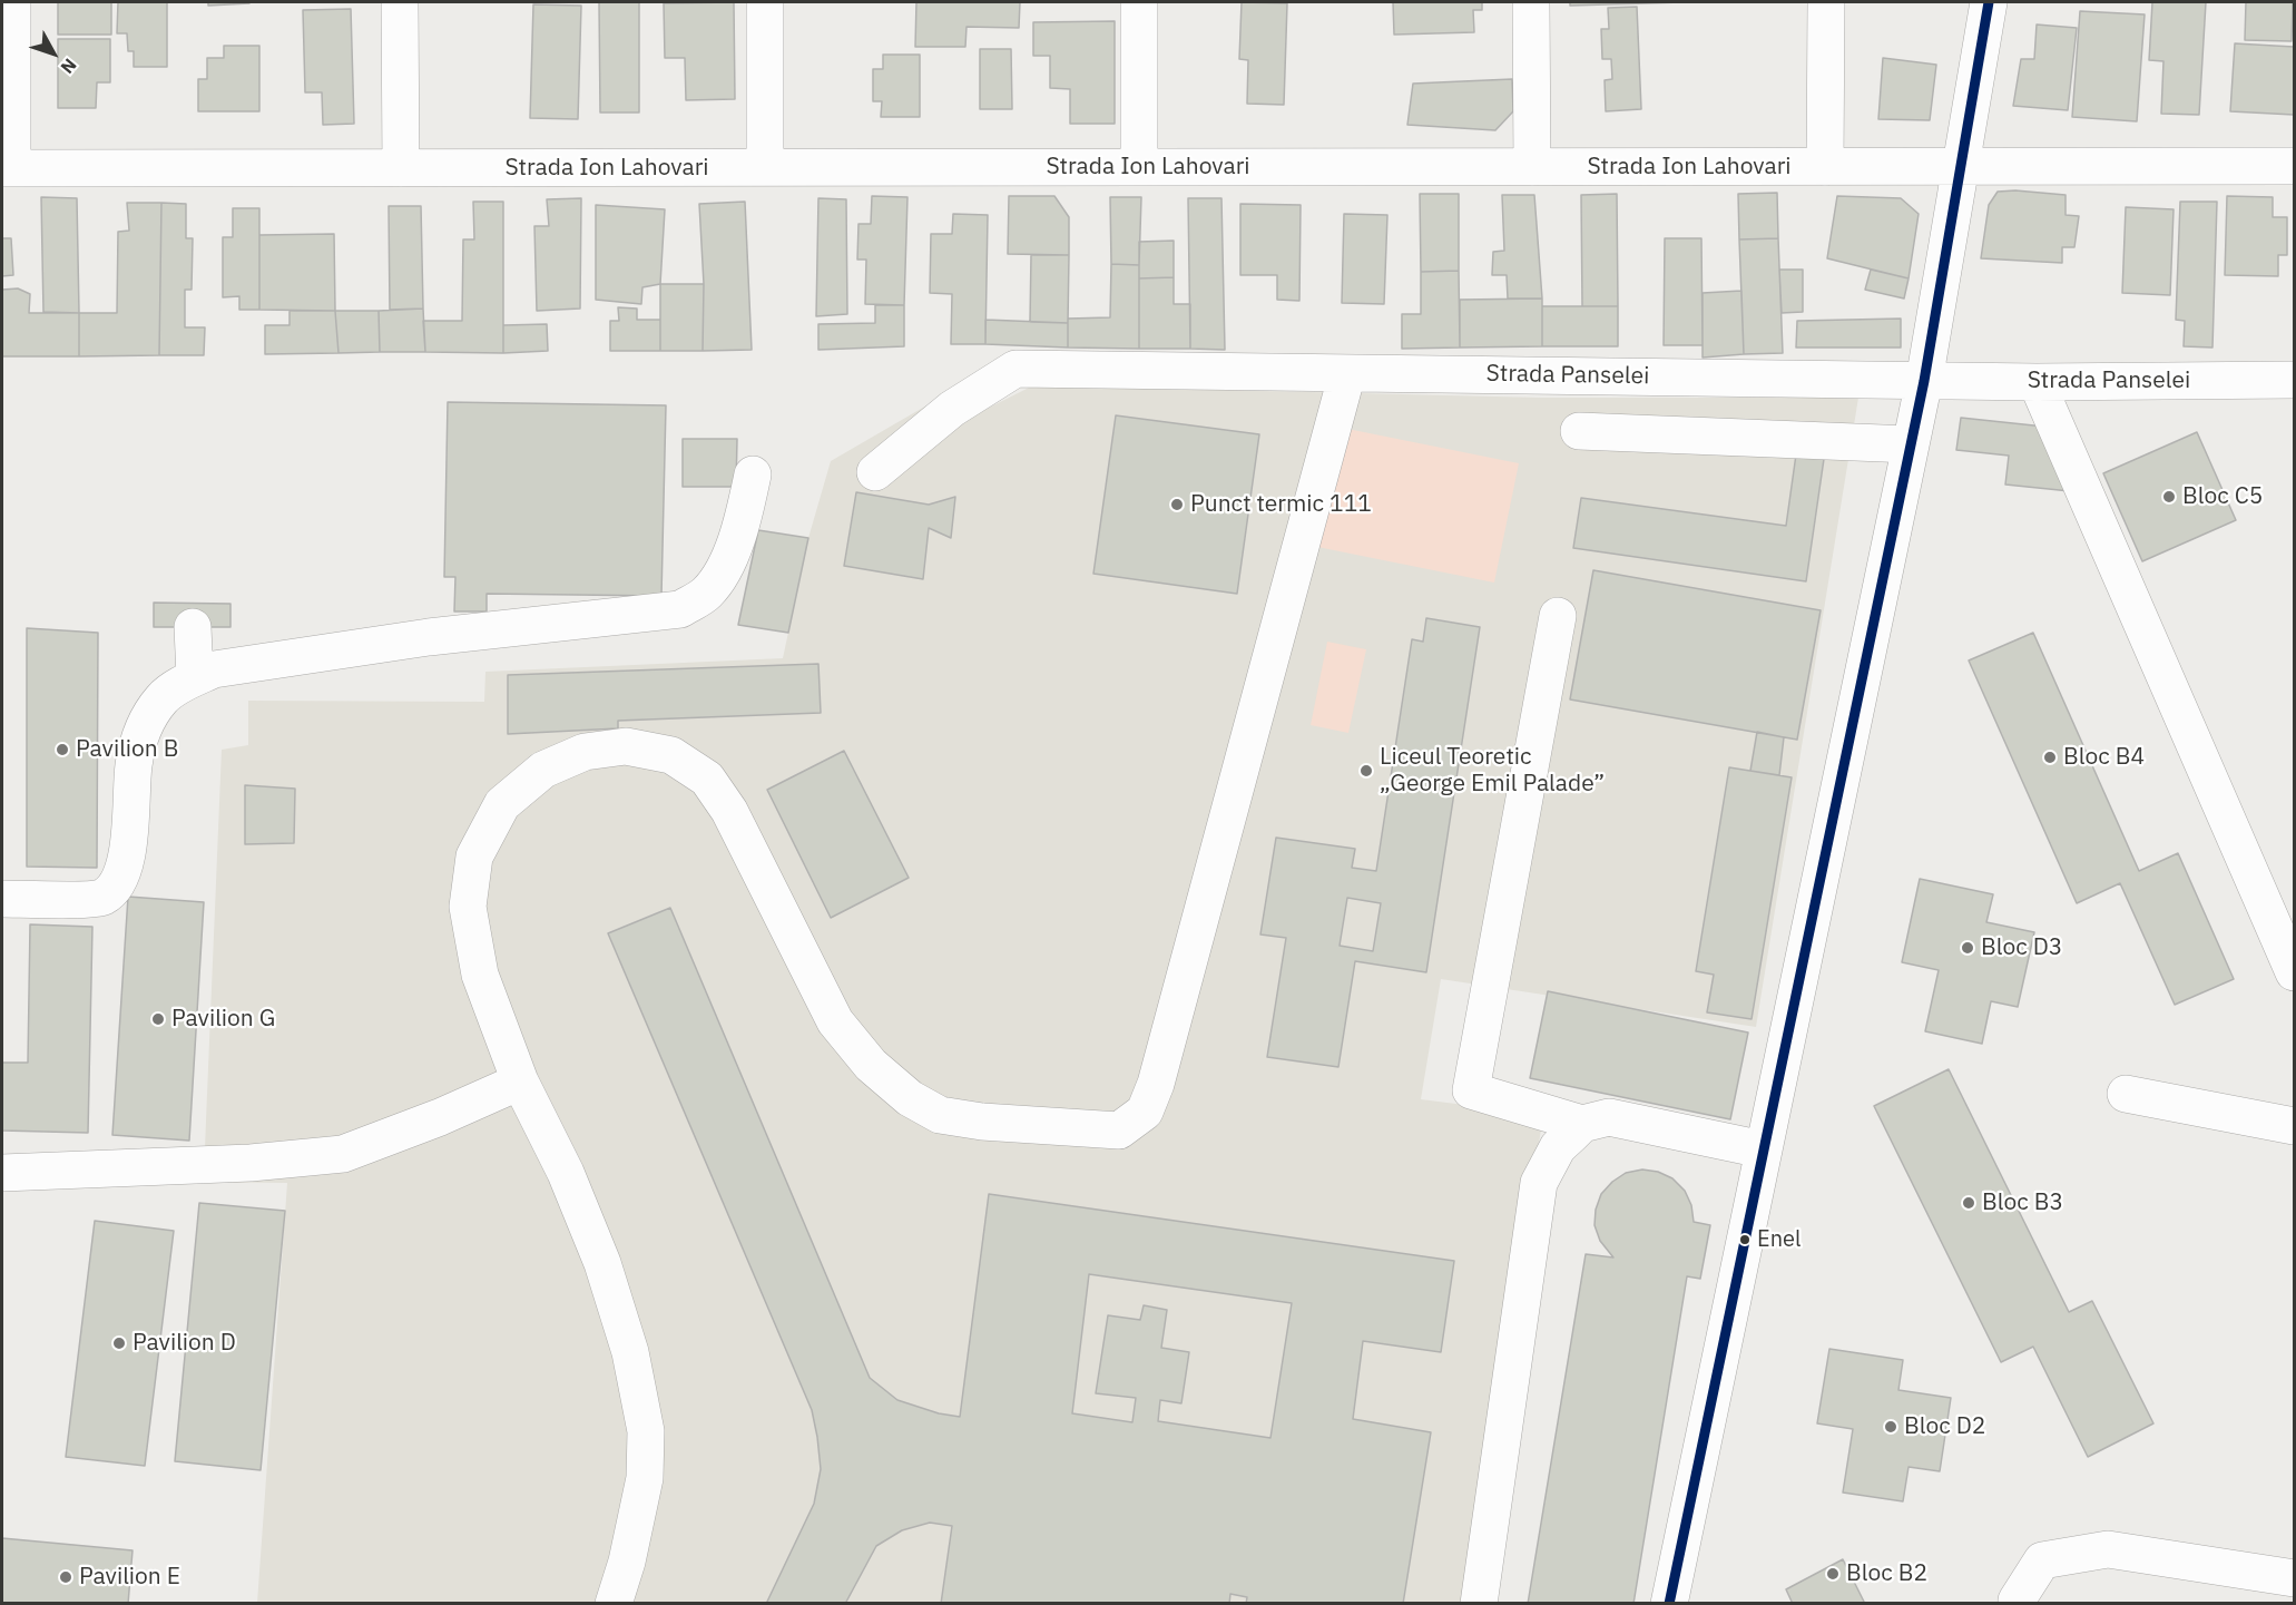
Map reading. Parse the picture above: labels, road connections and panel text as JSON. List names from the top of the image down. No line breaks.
{"streets":{"street":["Strada Ion Lahovari","Strada Panselei"]},"places":["Bloc C5","Punct termic 111","Pavilion B","Bloc B4","Liceul Teoretic „George Emil Palade”","Bloc D3","Pavilion G","Bloc B3","Enel","Pavilion D","Bloc D2","Bloc B2","Pavilion E"],"north":"bottom right"}
